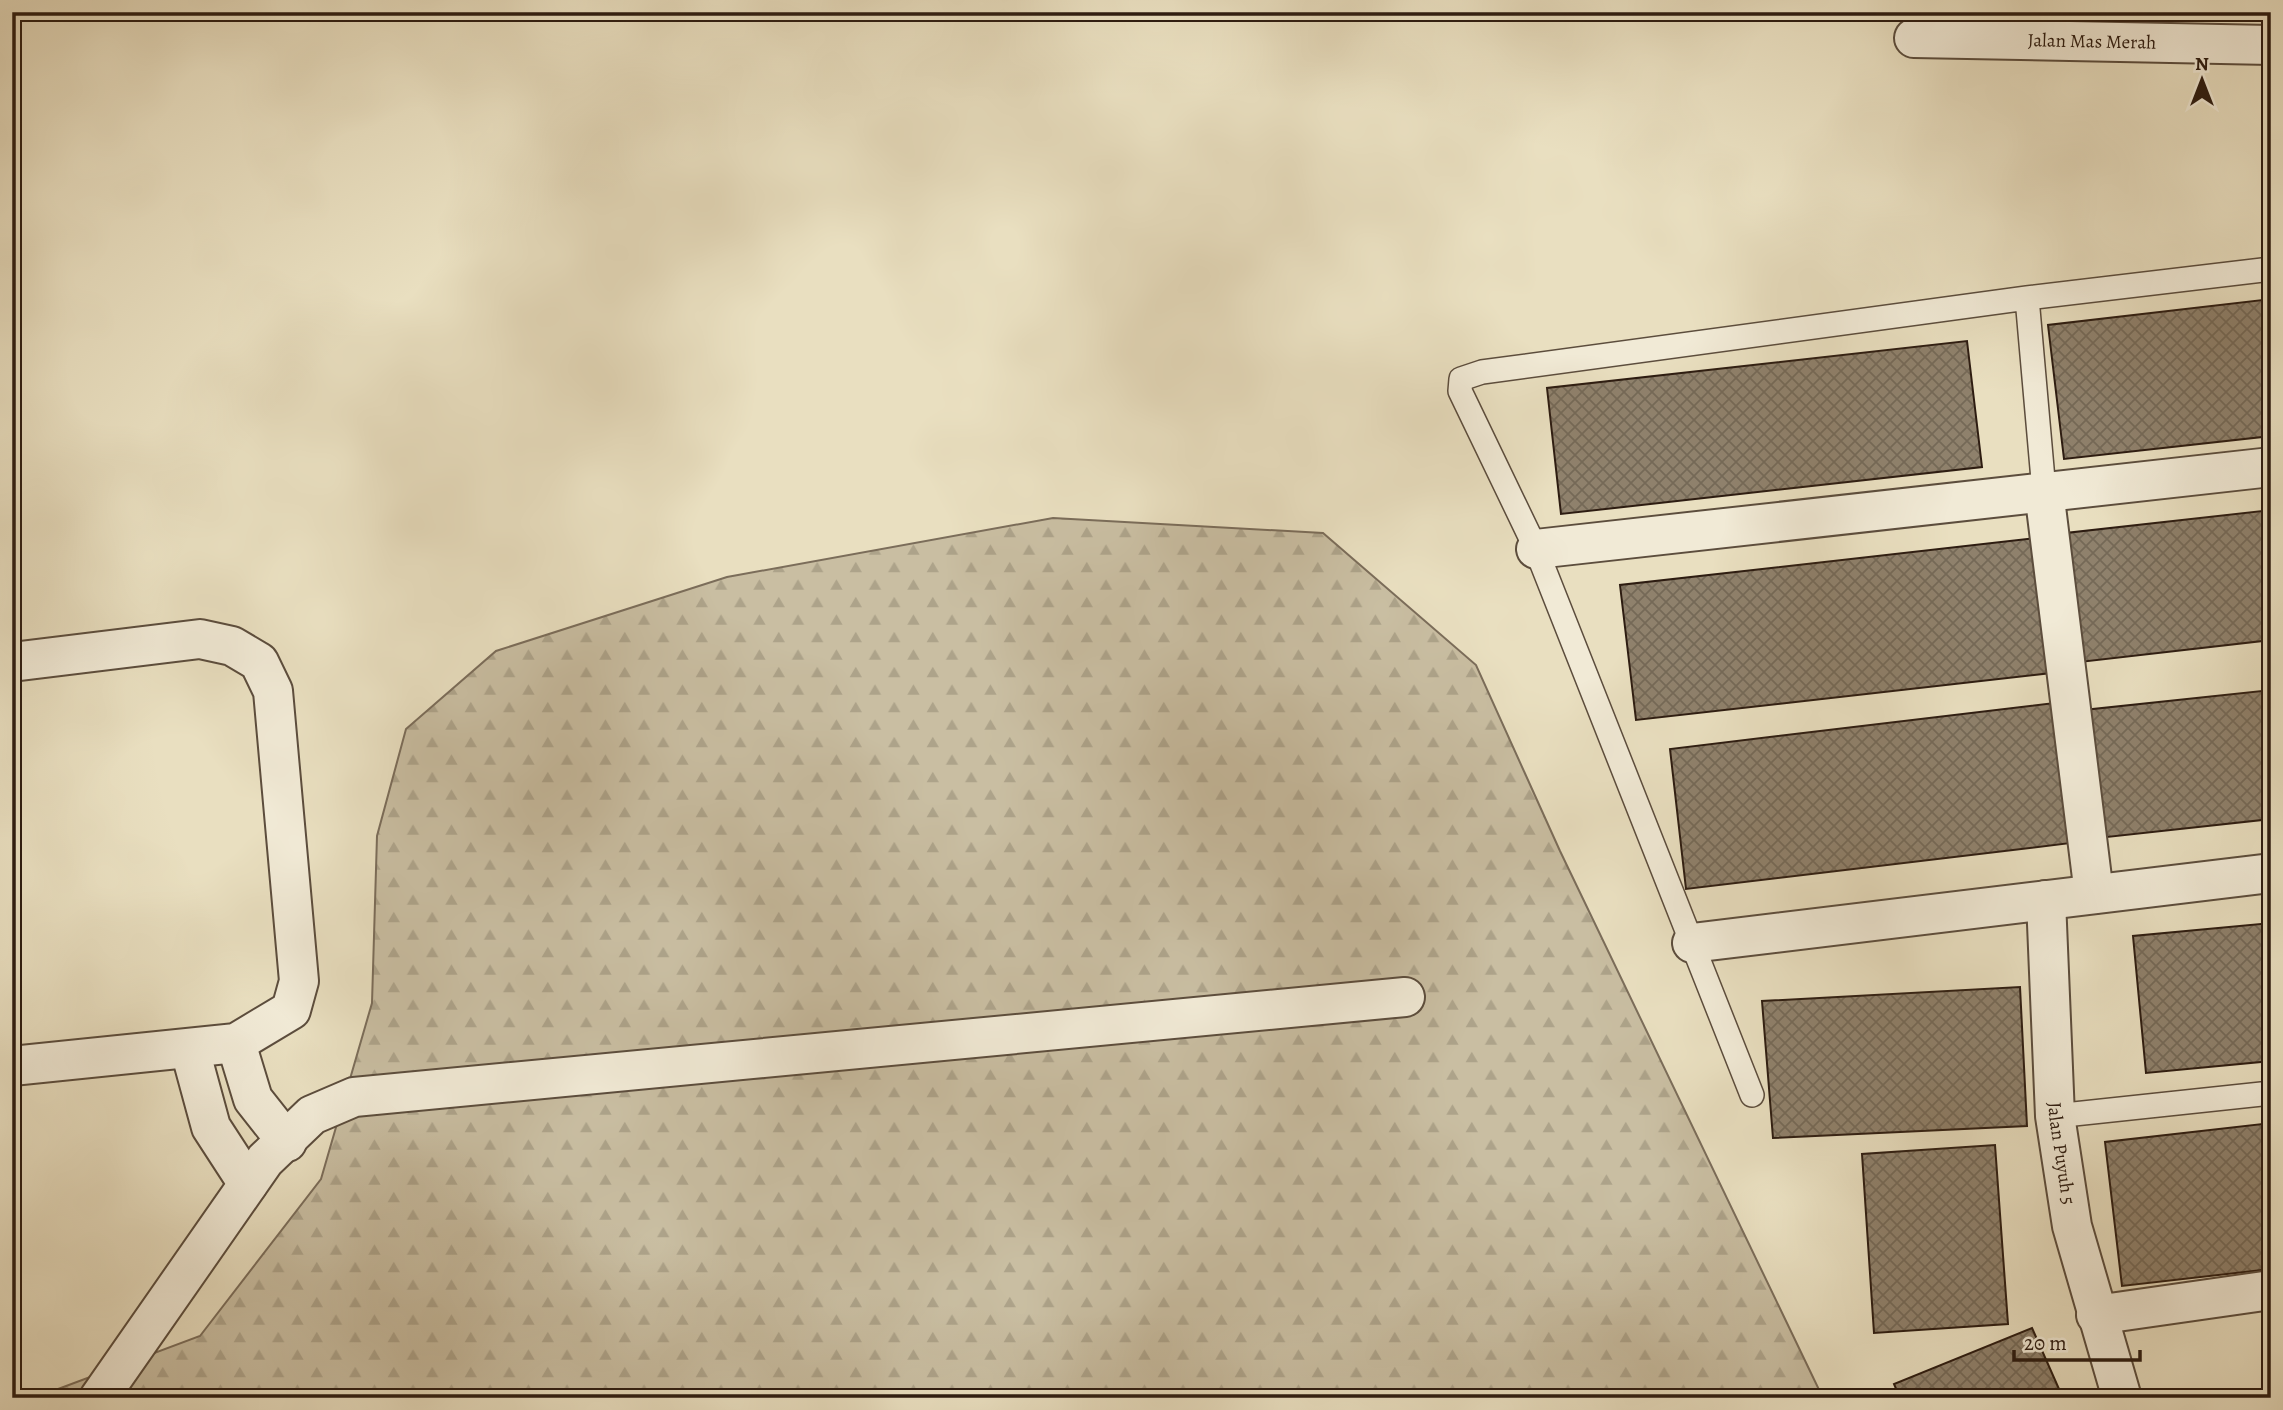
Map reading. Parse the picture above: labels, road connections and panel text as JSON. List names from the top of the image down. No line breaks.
{"streets":{"street":["Jalan Mas Merah","Jalan Puyuh 5"]},"scale_bar":"20 m","north":"top"}
